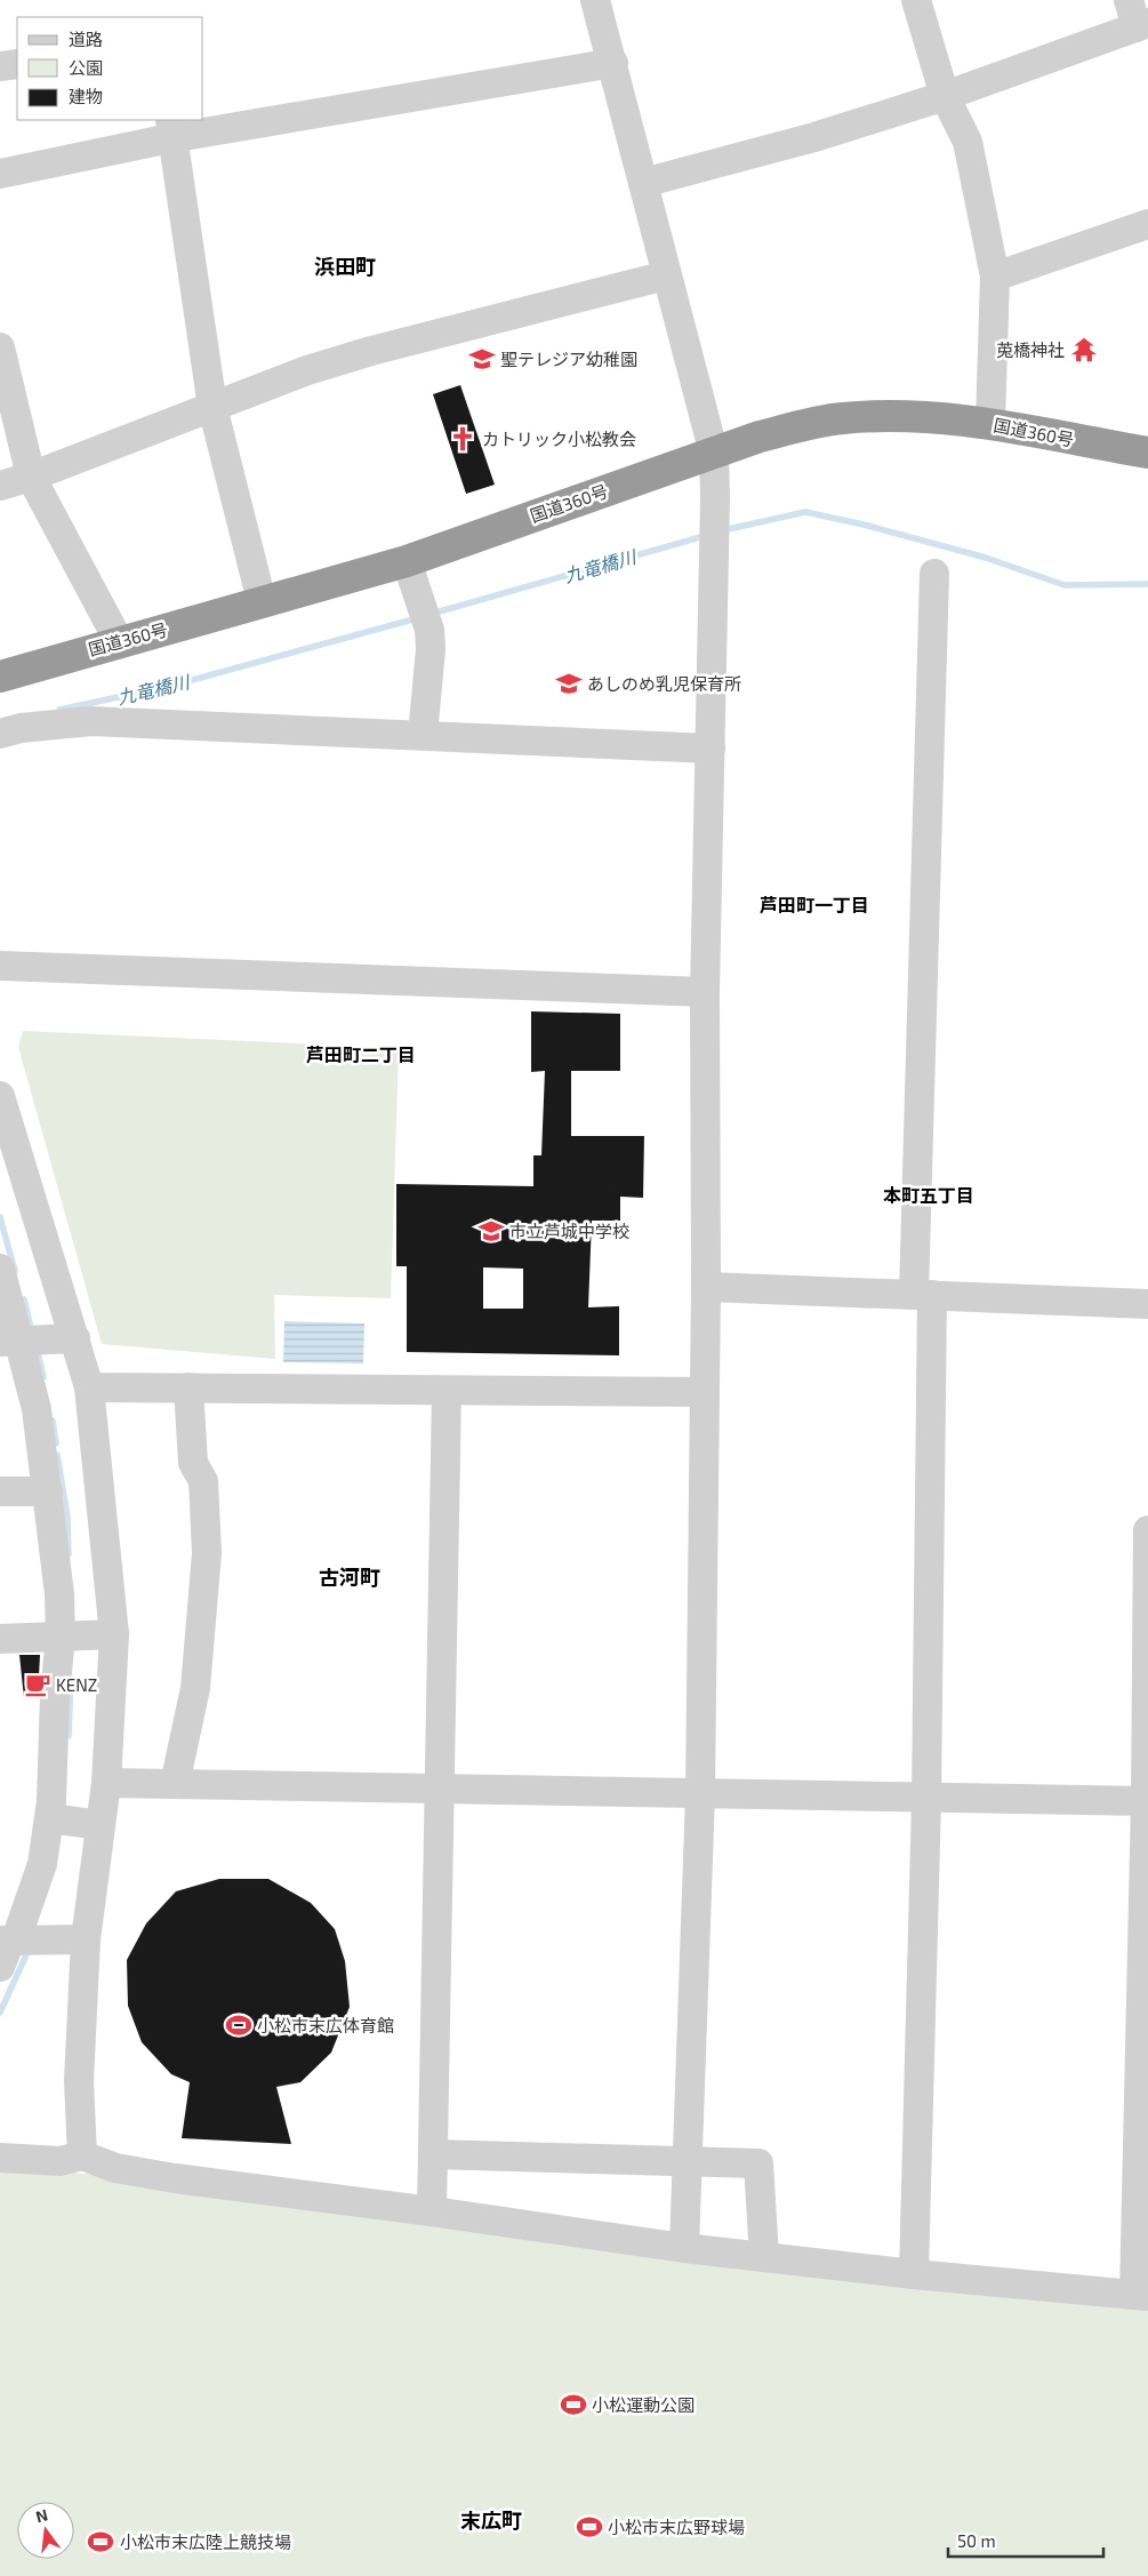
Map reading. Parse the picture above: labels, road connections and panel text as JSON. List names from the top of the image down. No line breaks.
{"streets":{"highway":["国道360号"]},"districts":["浜田町","芦田町一丁目","芦田町二丁目","本町五丁目","古河町","末広町"],"water":["九竜橋川"],"places":{"temple":["莵橋神社"],"school or university":["聖テレジア幼稚園","あしのめ乳児保育所","市立芦城中学校"],"church":["カトリック小松教会"],"cafe":["KENZ"],"sports":["小松市末広体育館","小松運動公園","小松市末広野球場","小松市末広陸上競技場"]},"legend":["道路","公園","建物"],"scale_bar":"50 m","north":"top"}
